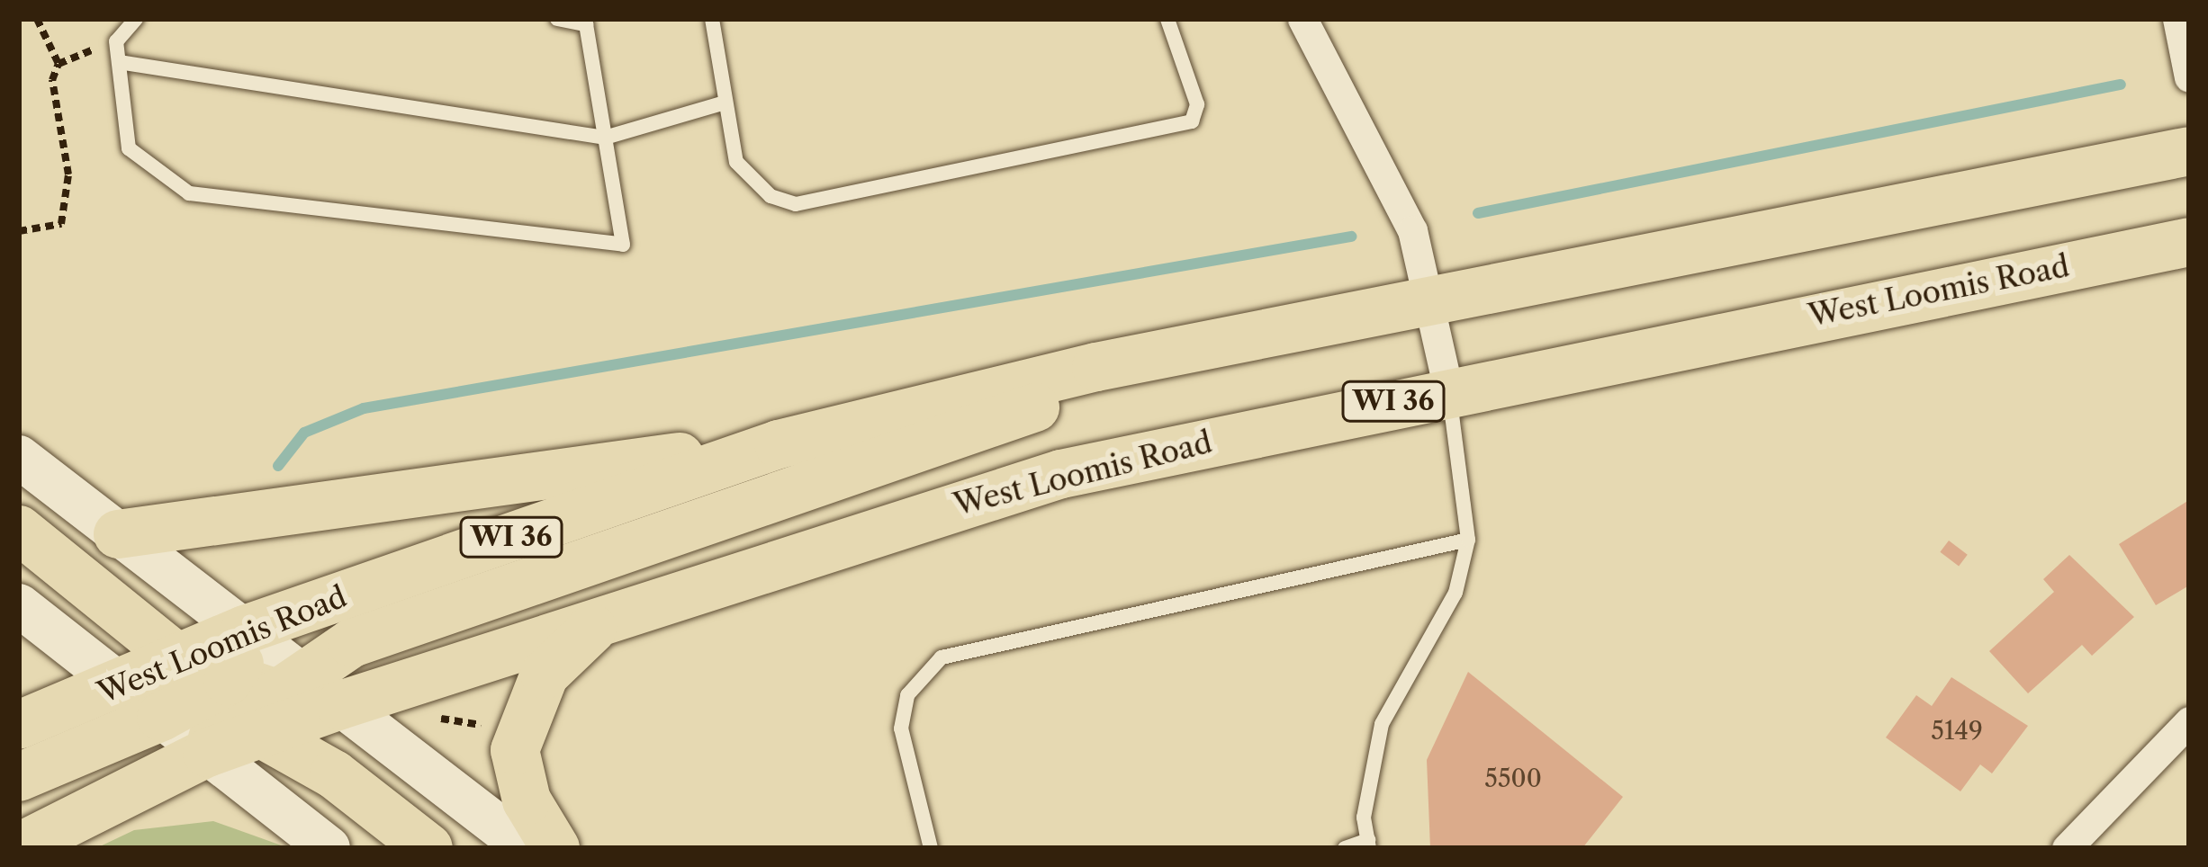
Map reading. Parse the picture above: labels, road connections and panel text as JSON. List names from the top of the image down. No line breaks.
{"streets":{"main road":["West Loomis Road","WI 36"]},"house_numbers":["5149","5500"]}
